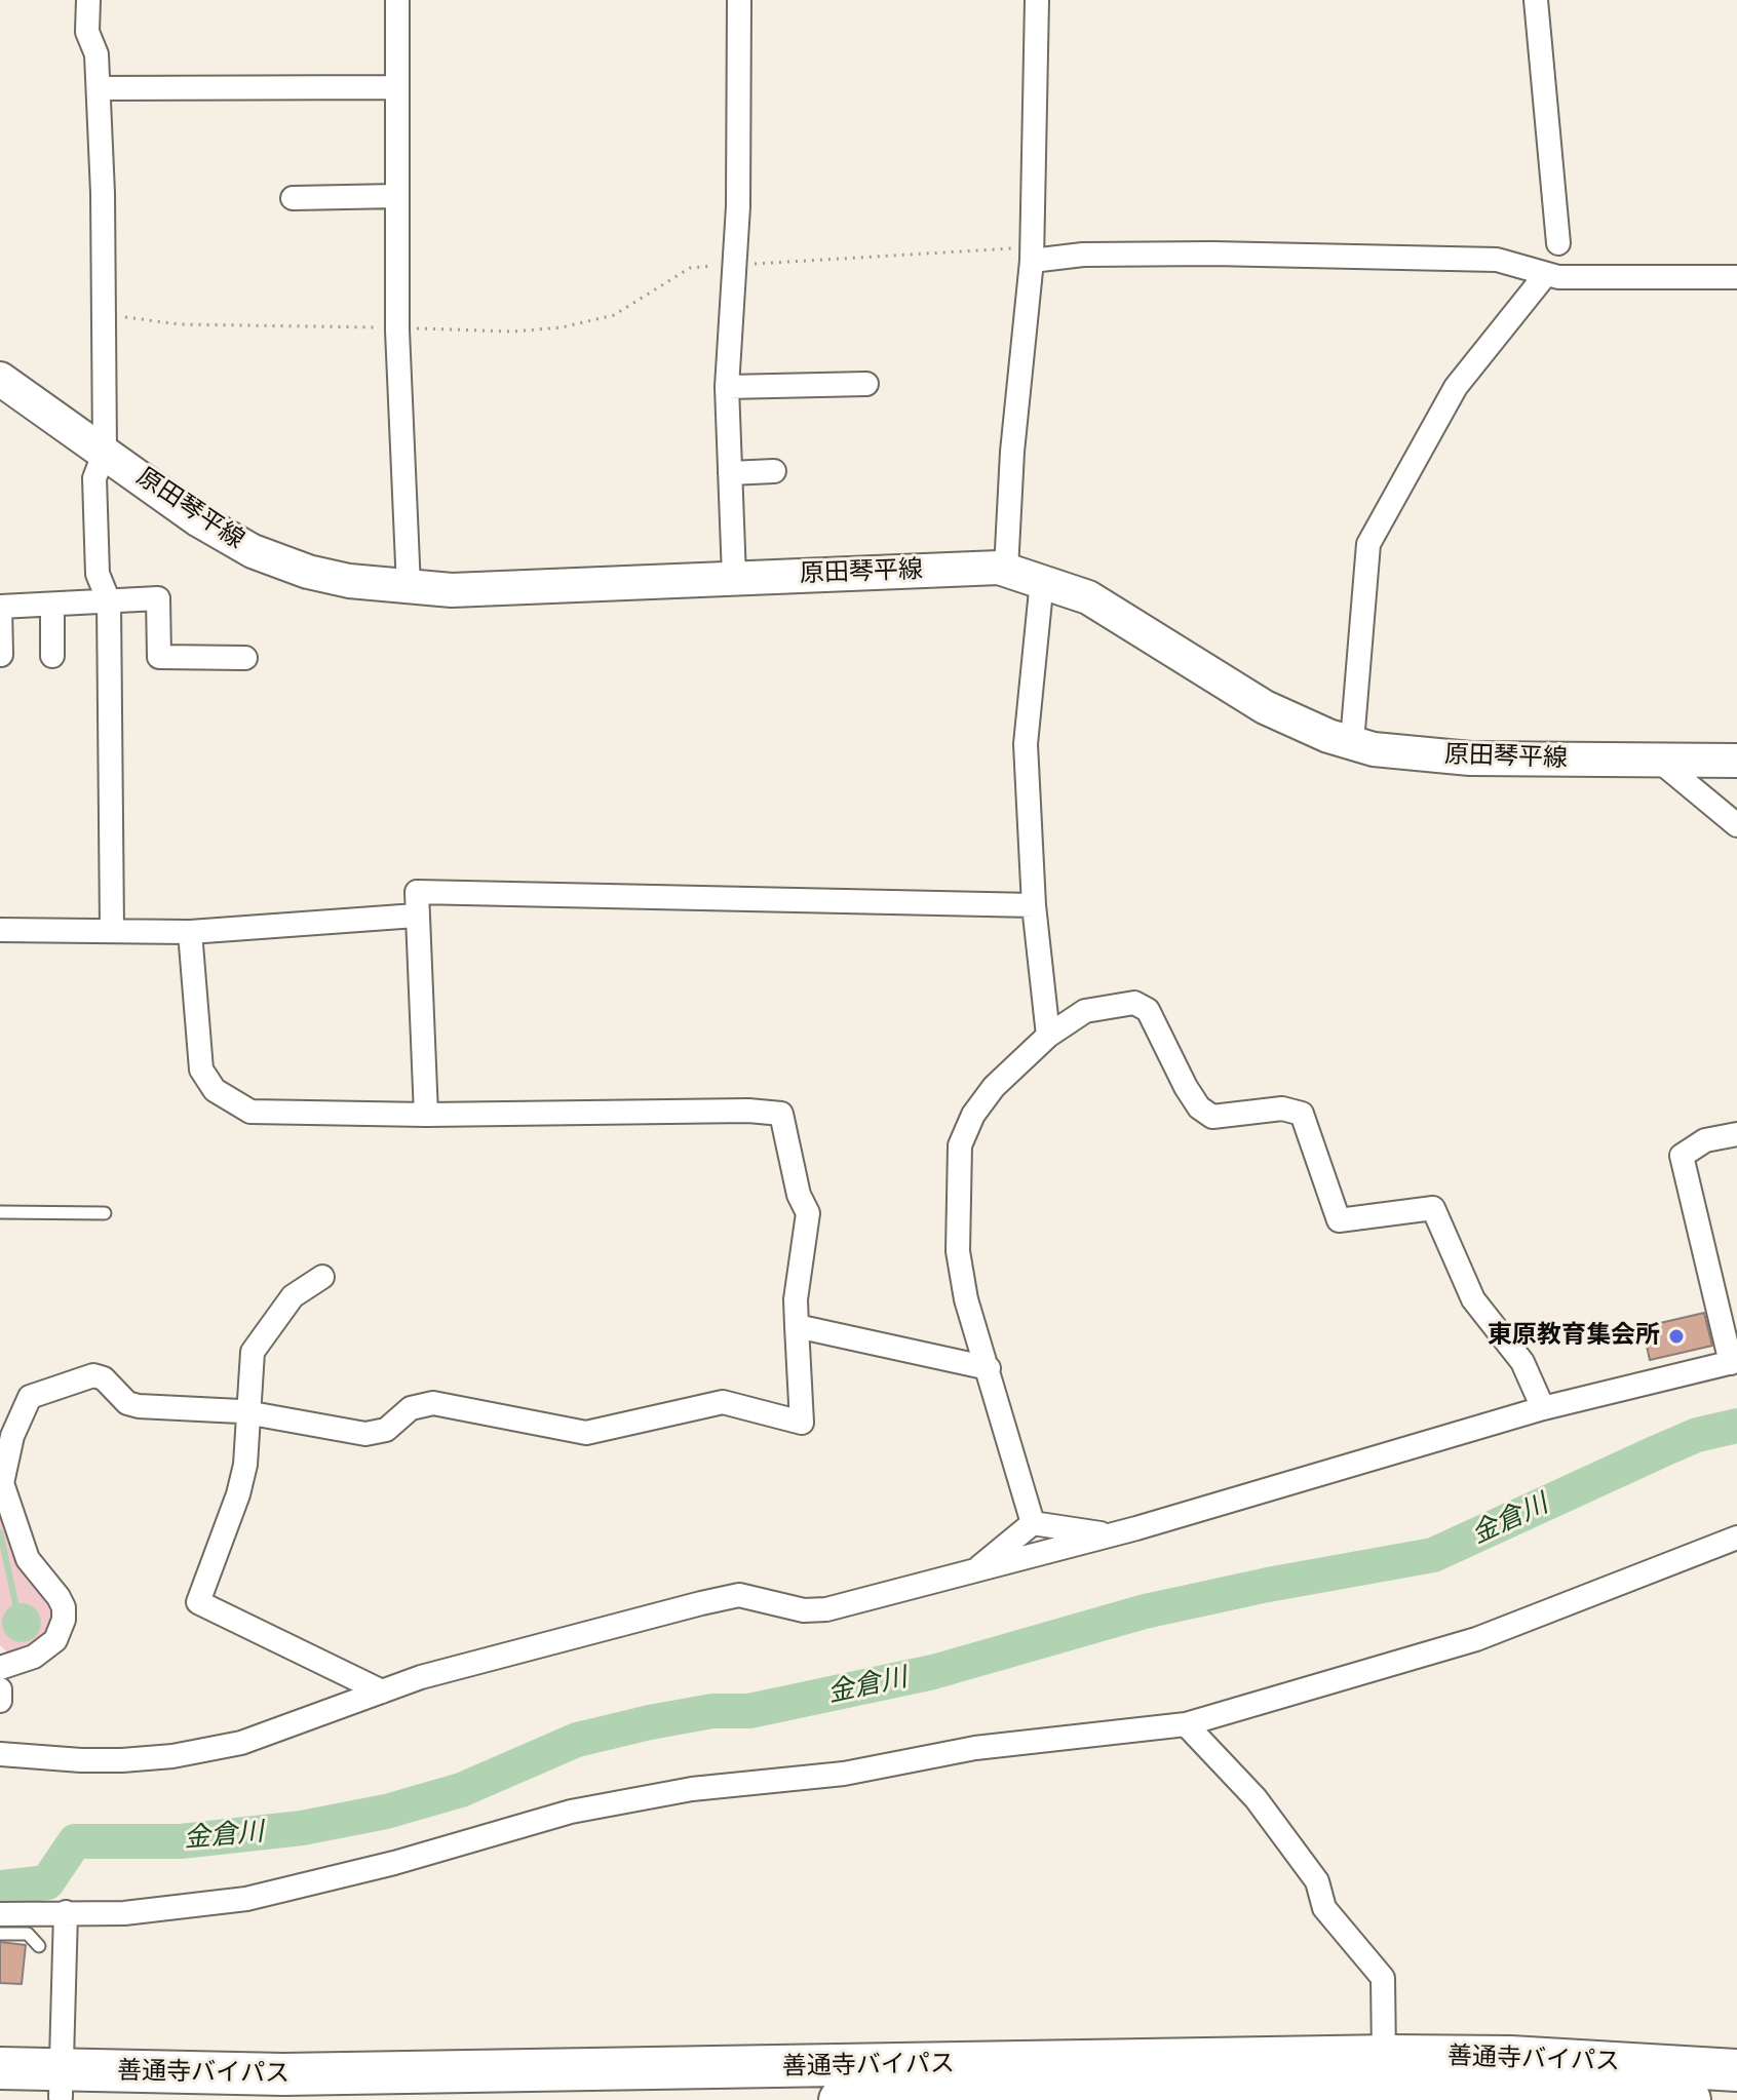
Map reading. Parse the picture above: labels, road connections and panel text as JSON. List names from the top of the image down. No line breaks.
{"streets":{"highway":["善通寺バイパス"],"main road":["原田琴平線"]},"water":["金倉川"],"places":["東原教育集会所"]}
